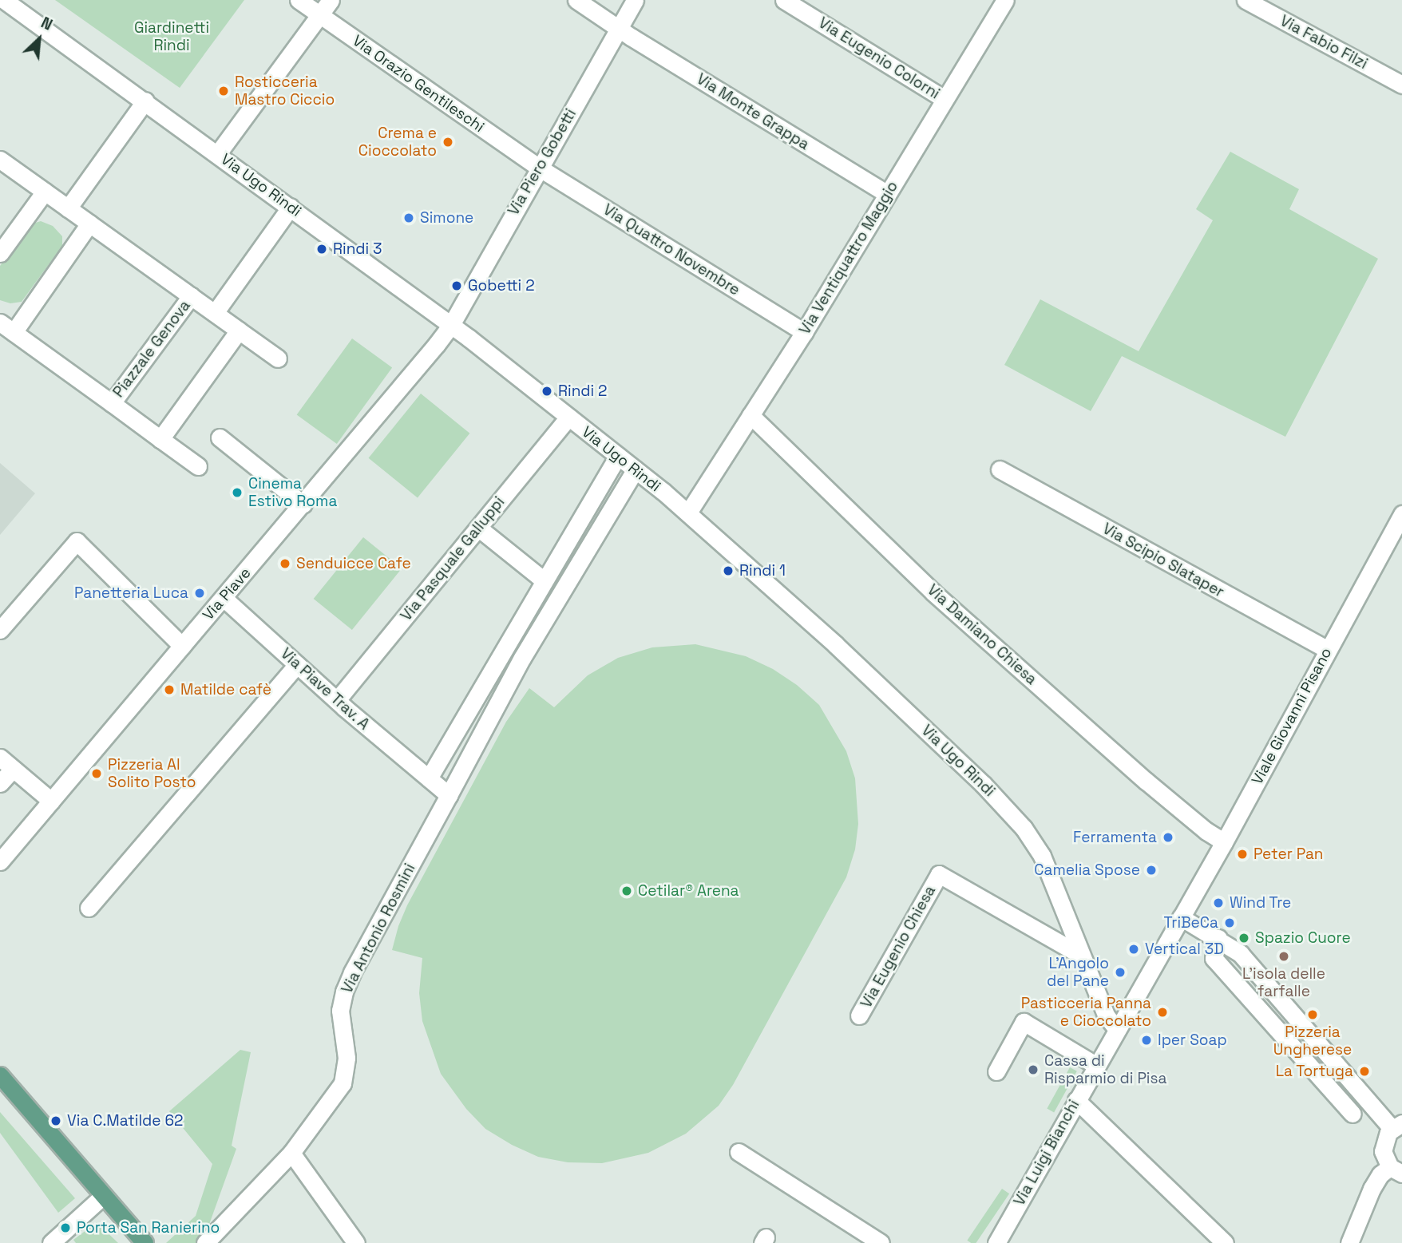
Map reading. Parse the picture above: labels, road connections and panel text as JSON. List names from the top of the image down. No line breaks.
{"streets":{"street":["Via Fabio Filzi","Via Eugenio Colorni","Via Orazio Gentileschi","Via Monte Grappa","Via Piero Gobetti","Via Ugo Rindi","Via Quattro Novembre","Via Ventiquattro Maggio","Piazzale Genova","Via Pasquale Galluppi","Via Scipio Slataper","Via Piave","Via Damiano Chiesa","Via Piave Trav. A","Viale Giovanni Pisano","Via Antonio Rosmini","Via Eugenio Chiesa","Via Luigi Bianchi"]},"crossings":[["Via Eugenio Colorni","Via Ventiquattro Maggio"],["Via Orazio Gentileschi","Via Piero Gobetti"],["Via Orazio Gentileschi","Via Quattro Novembre"],["Via Monte Grappa","Via Piero Gobetti"],["Via Monte Grappa","Via Ventiquattro Maggio"],["Via Piero Gobetti","Via Ugo Rindi"],["Via Piero Gobetti","Via Quattro Novembre"],["Via Piero Gobetti","Via Piave"],["Via Ugo Rindi","Via Ventiquattro Maggio"],["Via Ugo Rindi","Piazzale Genova"],["Via Ugo Rindi","Via Pasquale Galluppi"],["Via Ugo Rindi","Via Piave"],["Via Ugo Rindi","Via Antonio Rosmini"],["Via Ugo Rindi","Via Eugenio Chiesa"],["Via Ugo Rindi","Via Luigi Bianchi"],["Via Quattro Novembre","Via Ventiquattro Maggio"],["Via Ventiquattro Maggio","Via Damiano Chiesa"],["Via Pasquale Galluppi","Via Piave Trav. A"],["Via Scipio Slataper","Viale Giovanni Pisano"],["Via Piave","Via Piave Trav. A"],["Via Damiano Chiesa","Viale Giovanni Pisano"],["Viale Giovanni Pisano","Via Luigi Bianchi"]],"parks":["Giardinetti Rindi"],"places":["Rosticceria Mastro Ciccio","Crema e Cioccolato","Simone","Rindi 3","Gobetti 2","Rindi 2","Cinema Estivo Roma","Senduicce Cafe","Rindi 1","Panetteria Luca","Matilde cafè","Pizzeria Al Solito Posto","Ferramenta","Peter Pan","Camelia Spose","Cetilar® Arena","Wind Tre","TriBeCa","Spazio Cuore","Vertical 3D","L'isola delle farfalle","L'Angolo del Pane","Pasticceria Panna e Cioccolato","Pizzeria Ungherese","Iper Soap","Cassa di Risparmio di Pisa","La Tortuga","Via C.Matilde 62","Porta San Ranierino"],"north":"top right"}
